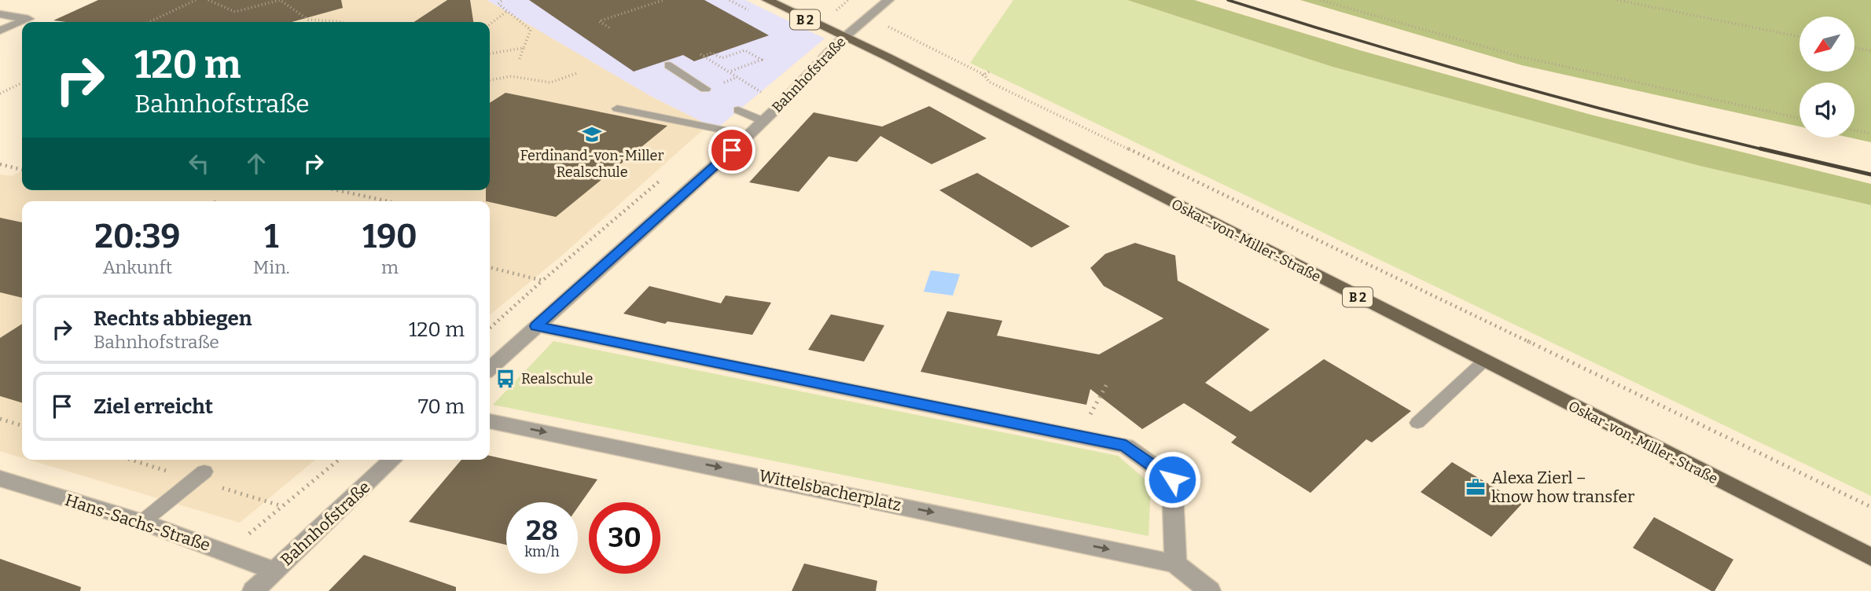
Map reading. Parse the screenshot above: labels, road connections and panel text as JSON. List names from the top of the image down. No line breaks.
{"streets":{"main road":["B 2","Oskar-von-Miller-Straße"],"street":["Bahnhofstraße","Wittelsbacherplatz","Hans-Sachs-Straße"]},"crossings":[["Bahnhofstraße","Oskar-von-Miller-Straße"],["Bahnhofstraße","Hans-Sachs-Straße"]],"places":{"school or university":["Ferdinand-von-Miller Realschule"],"bus stop":["Realschule"],"office":["Alexa Zierl – know how transfer"]},"north":"bottom left","page":{"turn":["120 m","Bahnhofstraße"],"eta":["20:39","Ankunft","1","Min.","190","m"],"list":[{"name":"Rechts abbiegen","note":"Bahnhofstraße","value":"120 m"},{"name":"Ziel erreicht","value":"70 m"}],"speed":"28 km/h","limit":"30"}}
